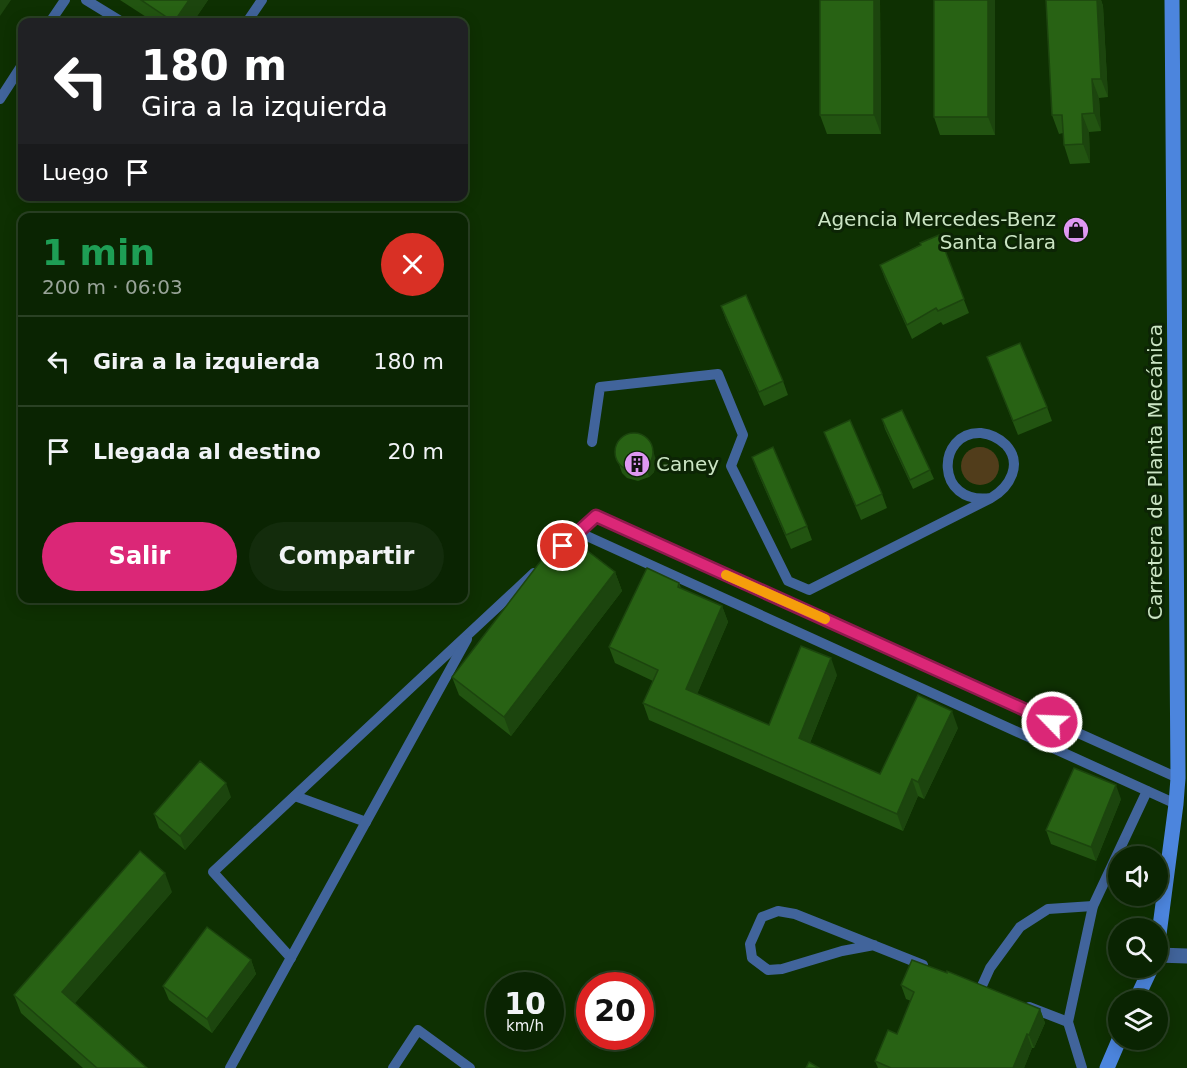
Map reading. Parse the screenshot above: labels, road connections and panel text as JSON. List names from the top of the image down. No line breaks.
{"streets":{"street":["Carretera de Planta Mecánica"]},"places":{"shop":["Agencia Mercedes-Benz Santa Clara"],"building":["Caney"]},"page":{"turn":["180 m","Gira a la izquierda"],"then":"Luego","heading":["1 min","200 m · 06:03"],"list":[{"name":"Gira a la izquierda","value":"180 m"},{"name":"Llegada al destino","value":"20 m"}],"buttons":["Salir","Compartir"],"speed":"10 km/h","limit":"20"}}
